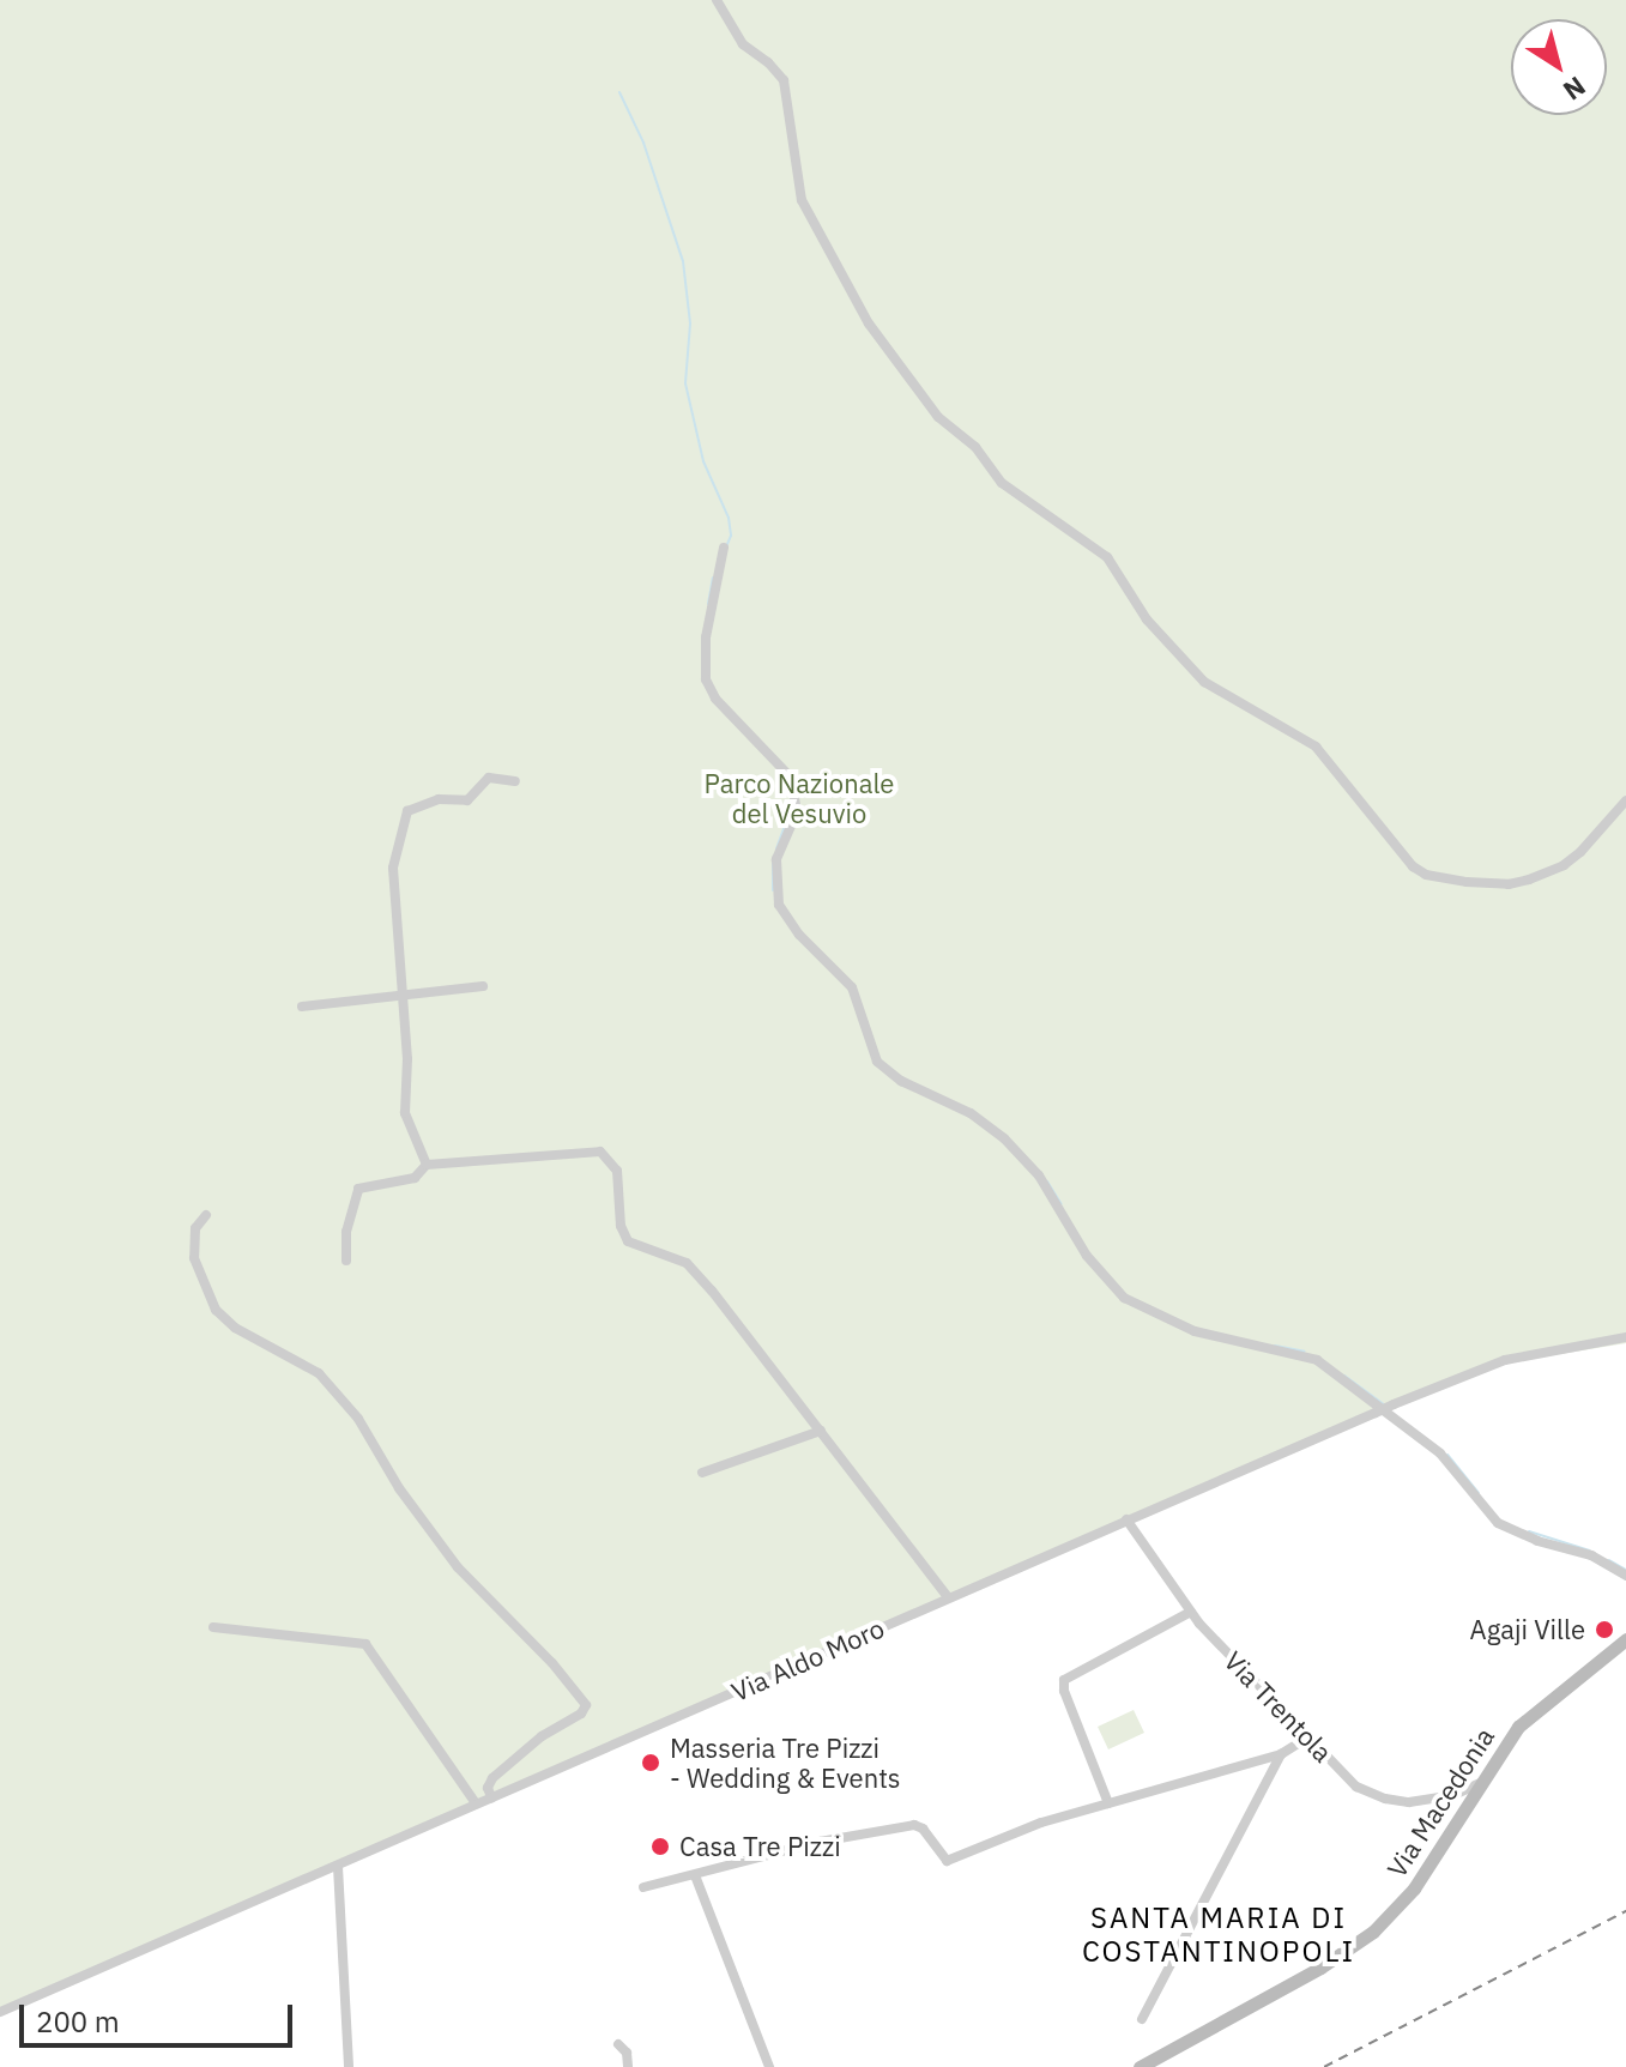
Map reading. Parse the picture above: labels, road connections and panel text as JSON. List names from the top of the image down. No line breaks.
{"streets":{"main road":["Via Macedonia"],"street":["Via Aldo Moro","Via Trentola"]},"crossings":[["Via Aldo Moro","Via Trentola"],["Via Trentola","Via Macedonia"]],"districts":["SANTA MARIA DI COSTANTINOPOLI"],"parks":["Parco Nazionale del Vesuvio"],"places":["Agaji Ville","Masseria Tre Pizzi - Wedding & Events","Casa Tre Pizzi"],"scale_bar":"200 m","north":"bottom right"}
